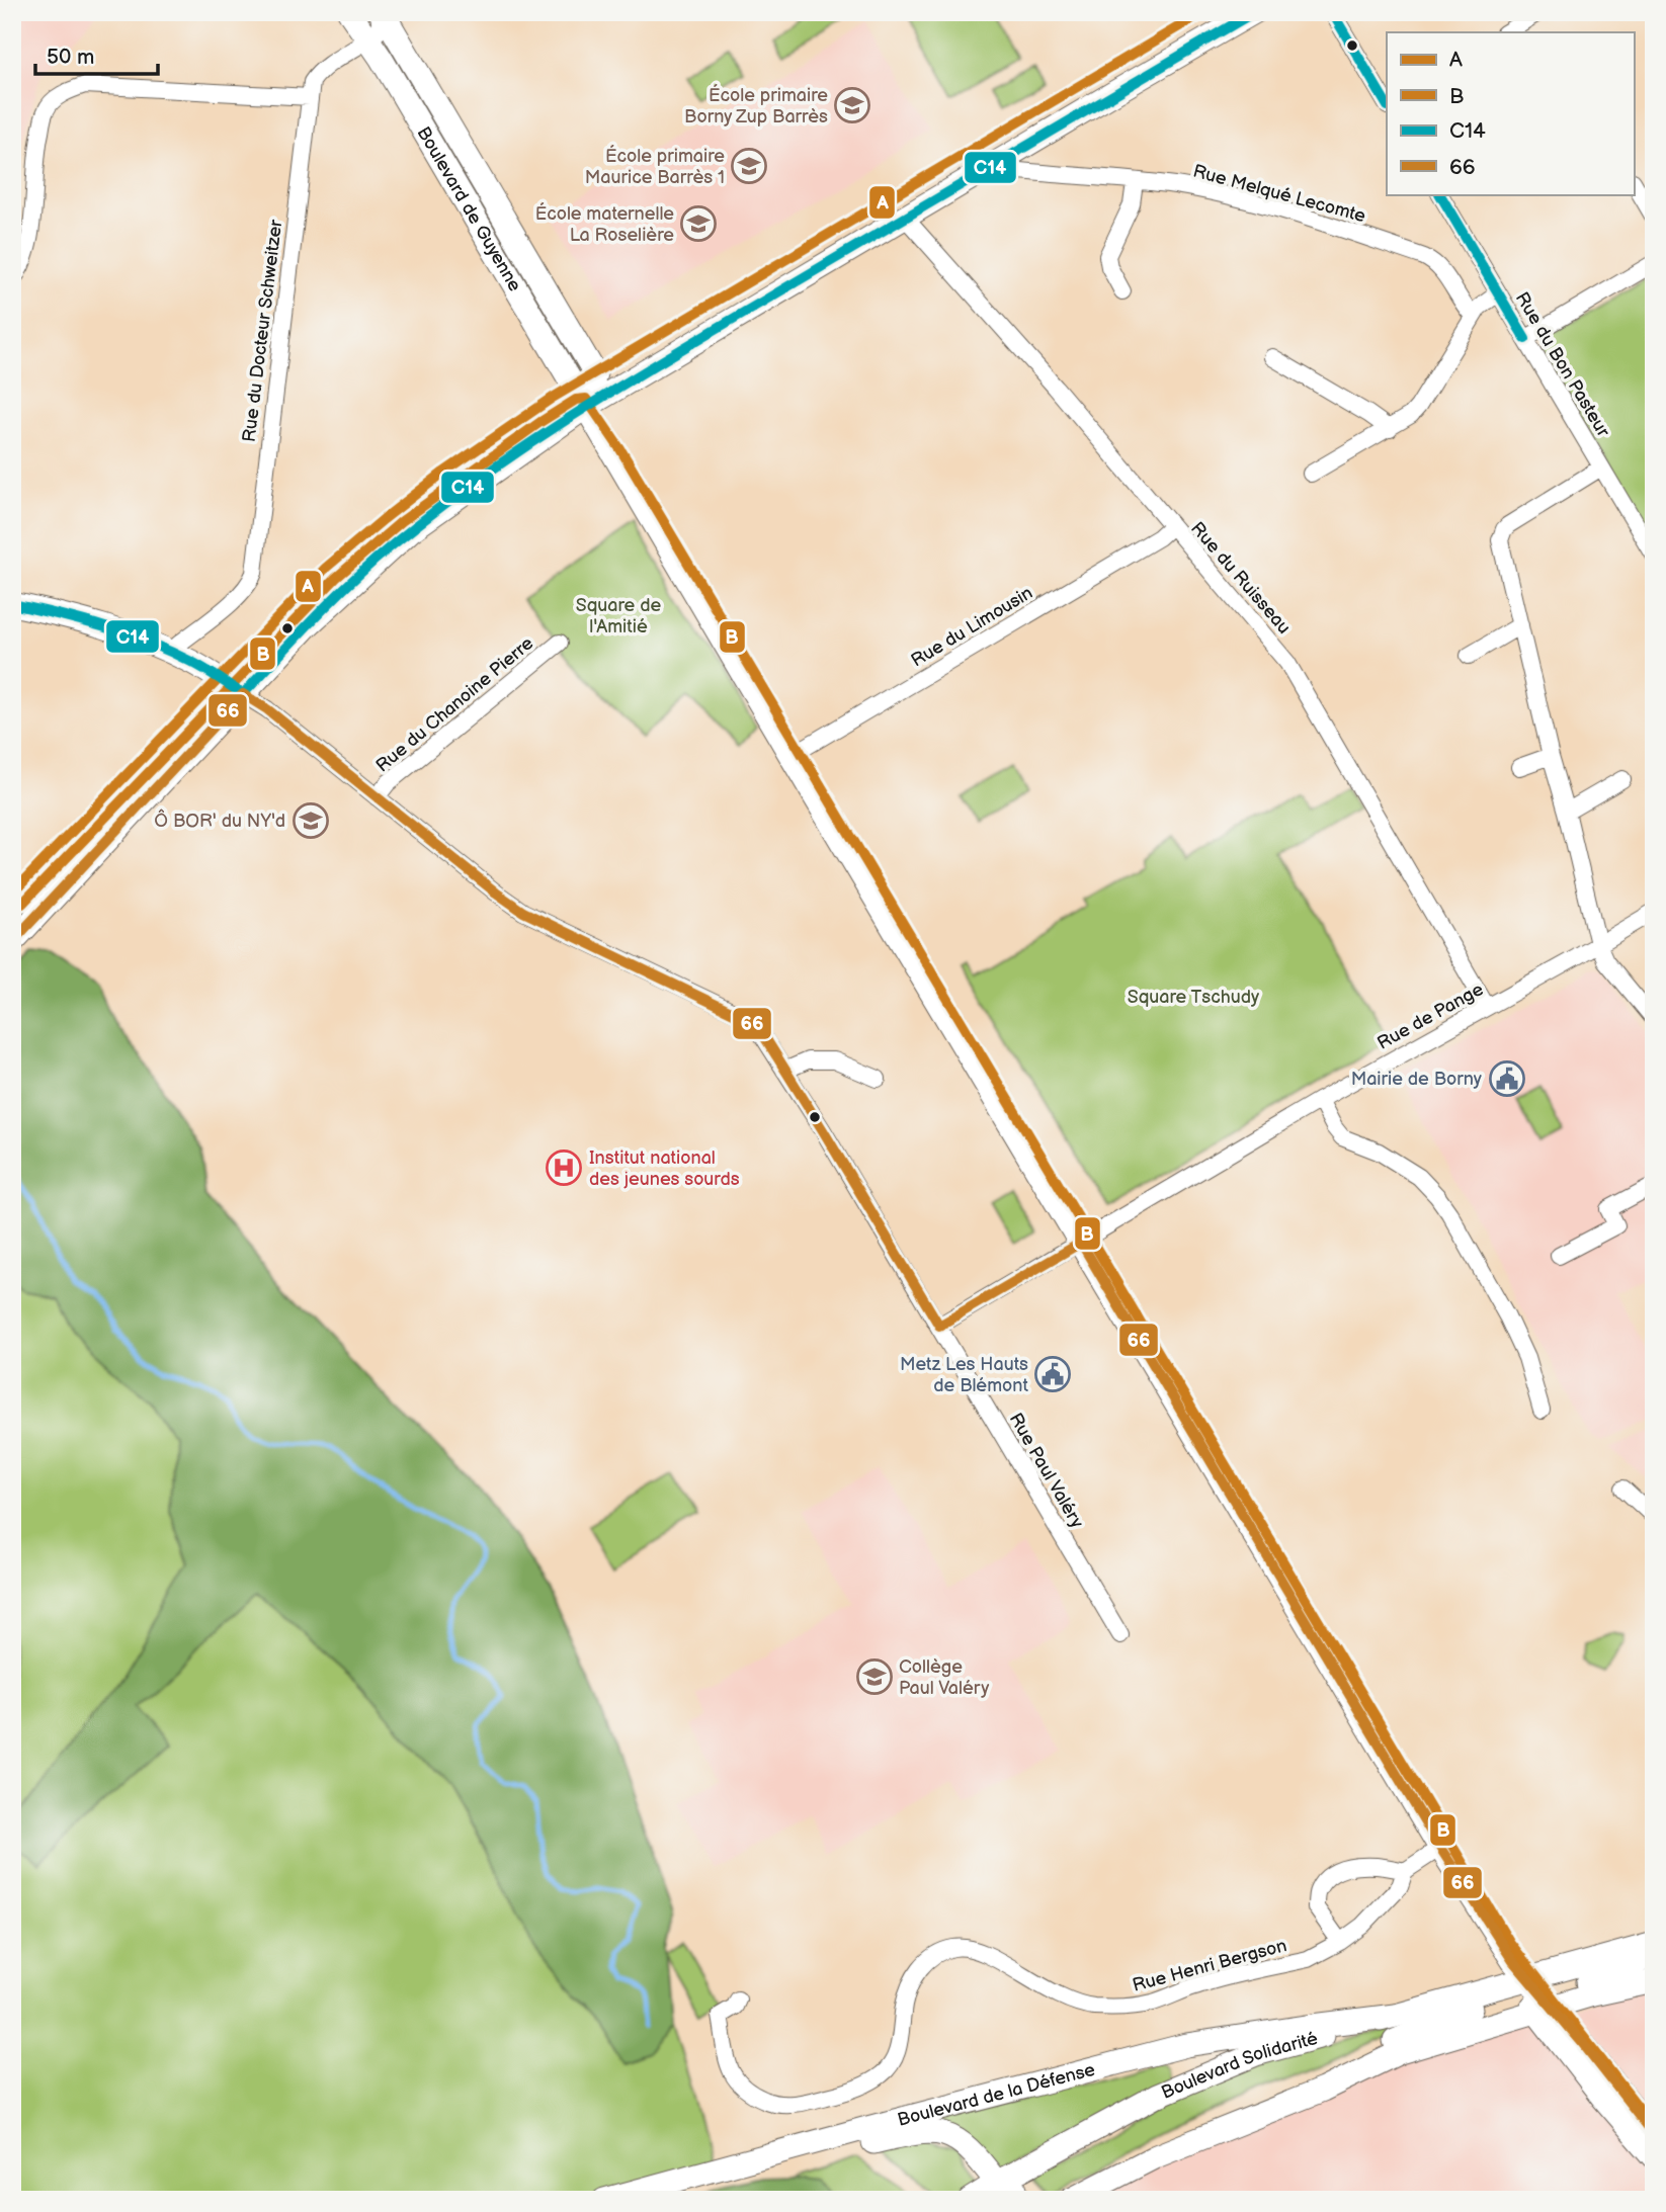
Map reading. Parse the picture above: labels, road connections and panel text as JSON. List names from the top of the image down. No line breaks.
{"streets":{"main road":["Boulevard de Guyenne","Boulevard Solidarité","Boulevard de la Défense"],"street":["Rue Melqué Lecomte","Rue du Docteur Schweitzer","Rue du Bon Pasteur","Rue du Ruisseau","Rue du Limousin","Rue du Chanoine Pierre","Rue de Pange","Rue Paul Valéry","Rue Henri Bergson"]},"crossings":[["Boulevard de Guyenne","Rue du Docteur Schweitzer"],["Boulevard de Guyenne","Rue du Limousin"],["Boulevard de Guyenne","Rue de Pange"],["Boulevard de Guyenne","Rue Henri Bergson"],["Boulevard de Guyenne","Boulevard Solidarité"],["Rue du Ruisseau","Rue du Limousin"],["Rue du Ruisseau","Rue de Pange"],["Rue du Chanoine Pierre","Rue Paul Valéry"],["Rue de Pange","Rue Paul Valéry"],["Boulevard Solidarité","Boulevard de la Défense"]],"parks":["Square de l'Amitié","Square Tschudy"],"places":{"school or university":["École primaire Borny Zup Barrès","École primaire Maurice Barrès 1","École maternelle La Roselière","Ô BOR' du NY'd","Collège Paul Valéry"],"public building":["Mairie de Borny","Metz Les Hauts de Blémont"],"hospital":["Institut national des jeunes sourds"]},"lines":["transit line A","transit line C14","transit line B","transit line 66"],"legend":["A","B","C14","66"],"scale_bar":"50 m"}
